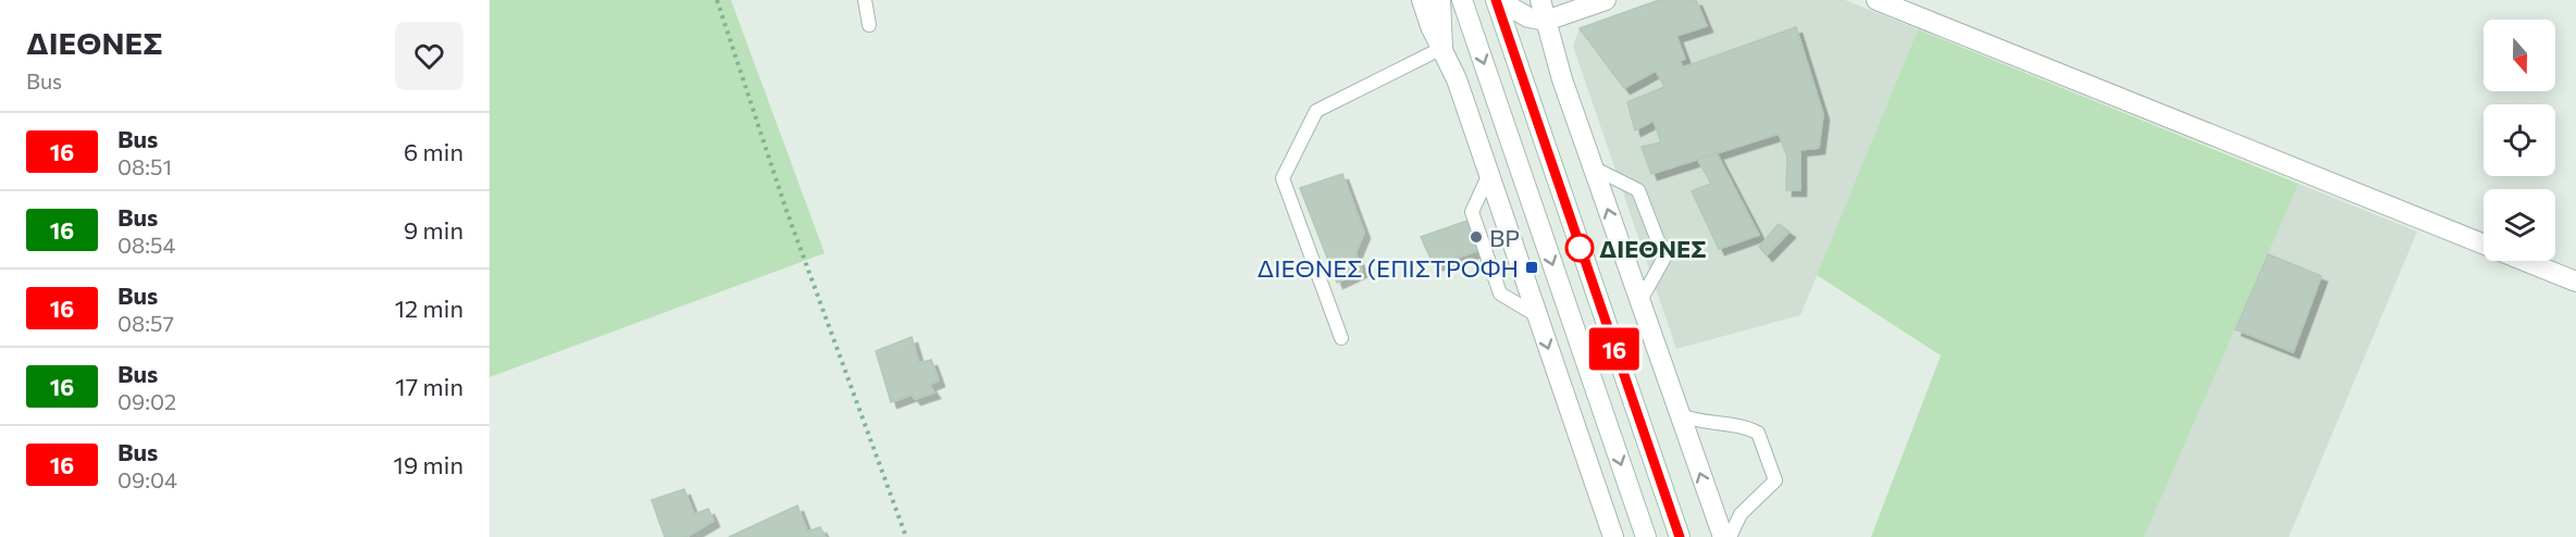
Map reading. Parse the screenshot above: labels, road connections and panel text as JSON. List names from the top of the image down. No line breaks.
{"places":{"other":["BP","ΔΙΕΘΝΕΣ"],"transit":["ΔΙΕΘΝΕΣ (ΕΠΙΣΤΡΟΦΗ"]},"lines":["bus line 16"],"north":"bottom","page":{"heading":["ΔΙΕΘΝΕΣ","Bus"],"on_map":"16","list":[{"mark":"16","name":"Bus","note":"08:51","value":"6 min"},{"mark":"16","name":"Bus","note":"08:54","value":"9 min"},{"mark":"16","name":"Bus","note":"08:57","value":"12 min"},{"mark":"16","name":"Bus","note":"09:02","value":"17 min"},{"mark":"16","name":"Bus","note":"09:04","value":"19 min"}]}}
